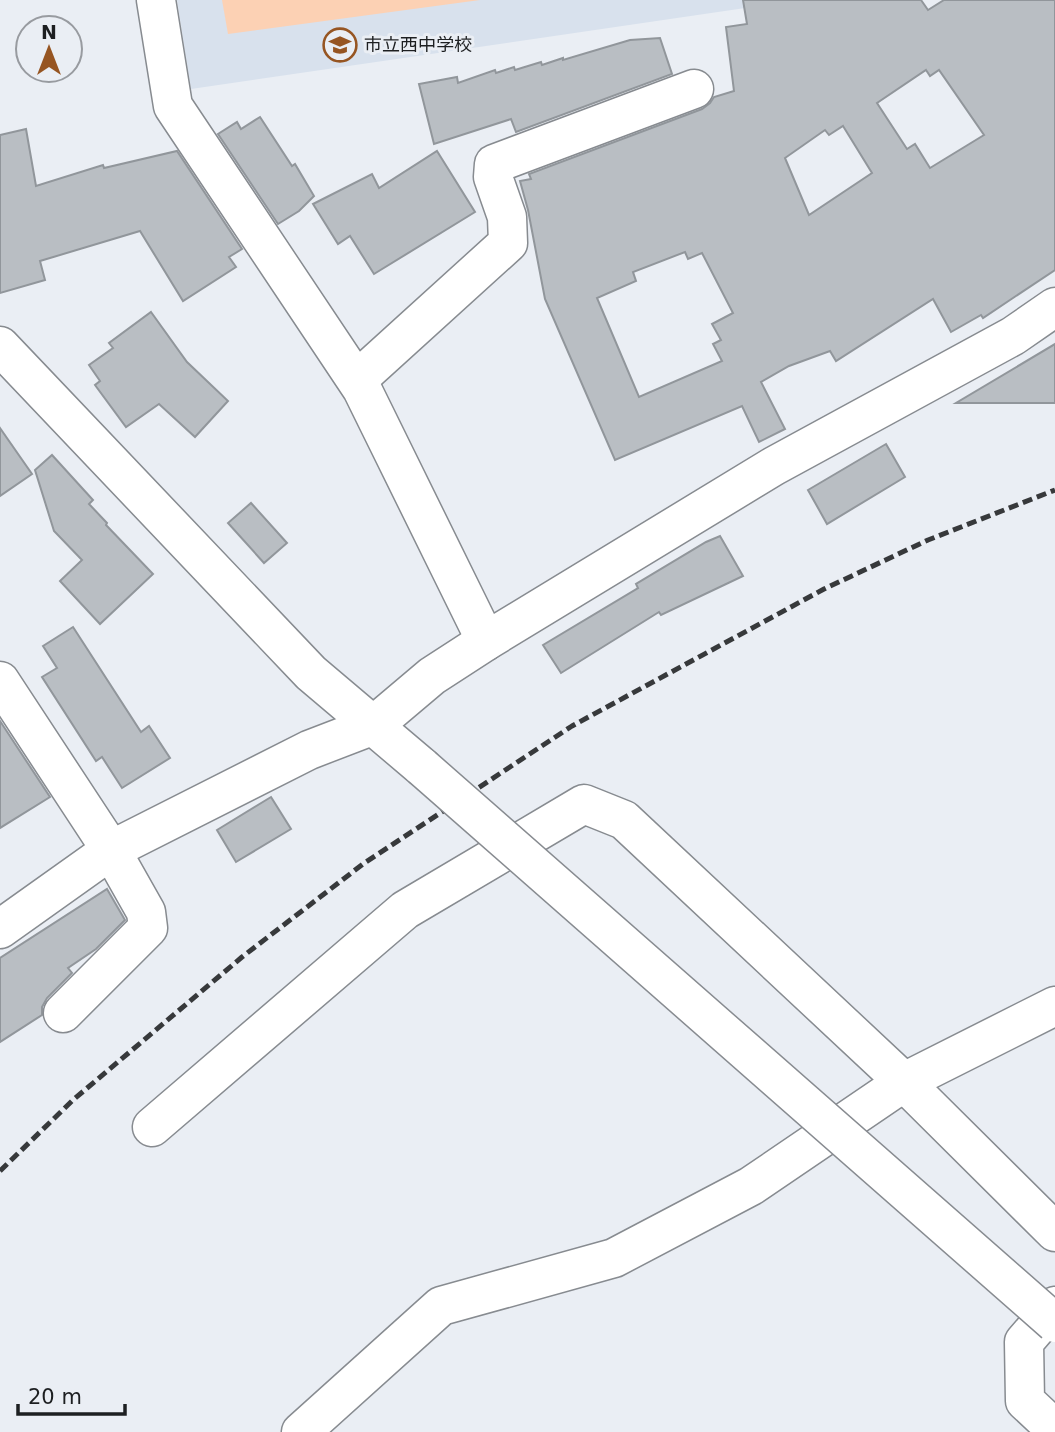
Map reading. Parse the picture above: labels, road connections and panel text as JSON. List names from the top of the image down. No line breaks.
{"places":{"school or university":["市立西中学校"]},"scale_bar":"20 m","north":"top"}
